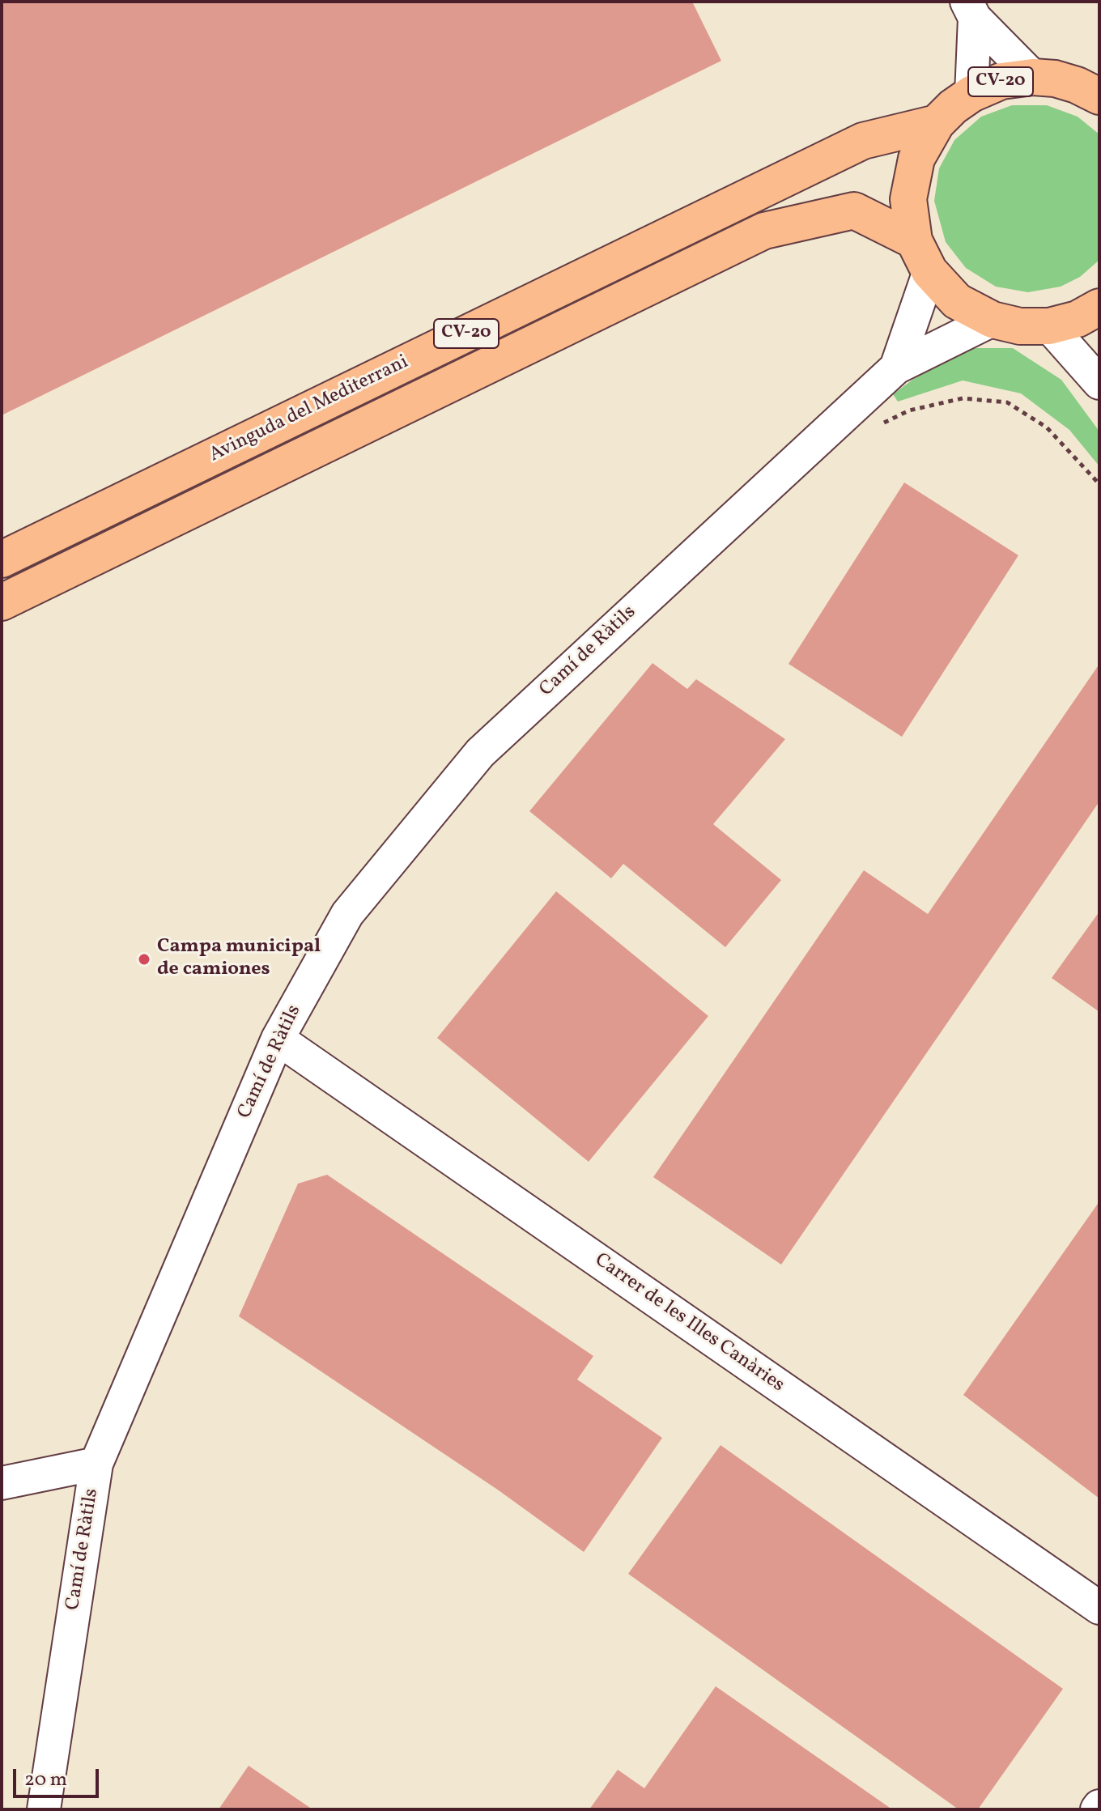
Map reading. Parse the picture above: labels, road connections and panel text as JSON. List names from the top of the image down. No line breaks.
{"streets":{"main road":["CV-20","Avinguda del Mediterrani"],"street":["Camí de Ràtils","Carrer de les Illes Canàries"]},"crossings":[["CV-20","Avinguda del Mediterrani"],["CV-20","Camí de Ràtils"],["Camí de Ràtils","Carrer de les Illes Canàries"]],"places":["Campa municipal de camiones"],"scale_bar":"20 m"}
